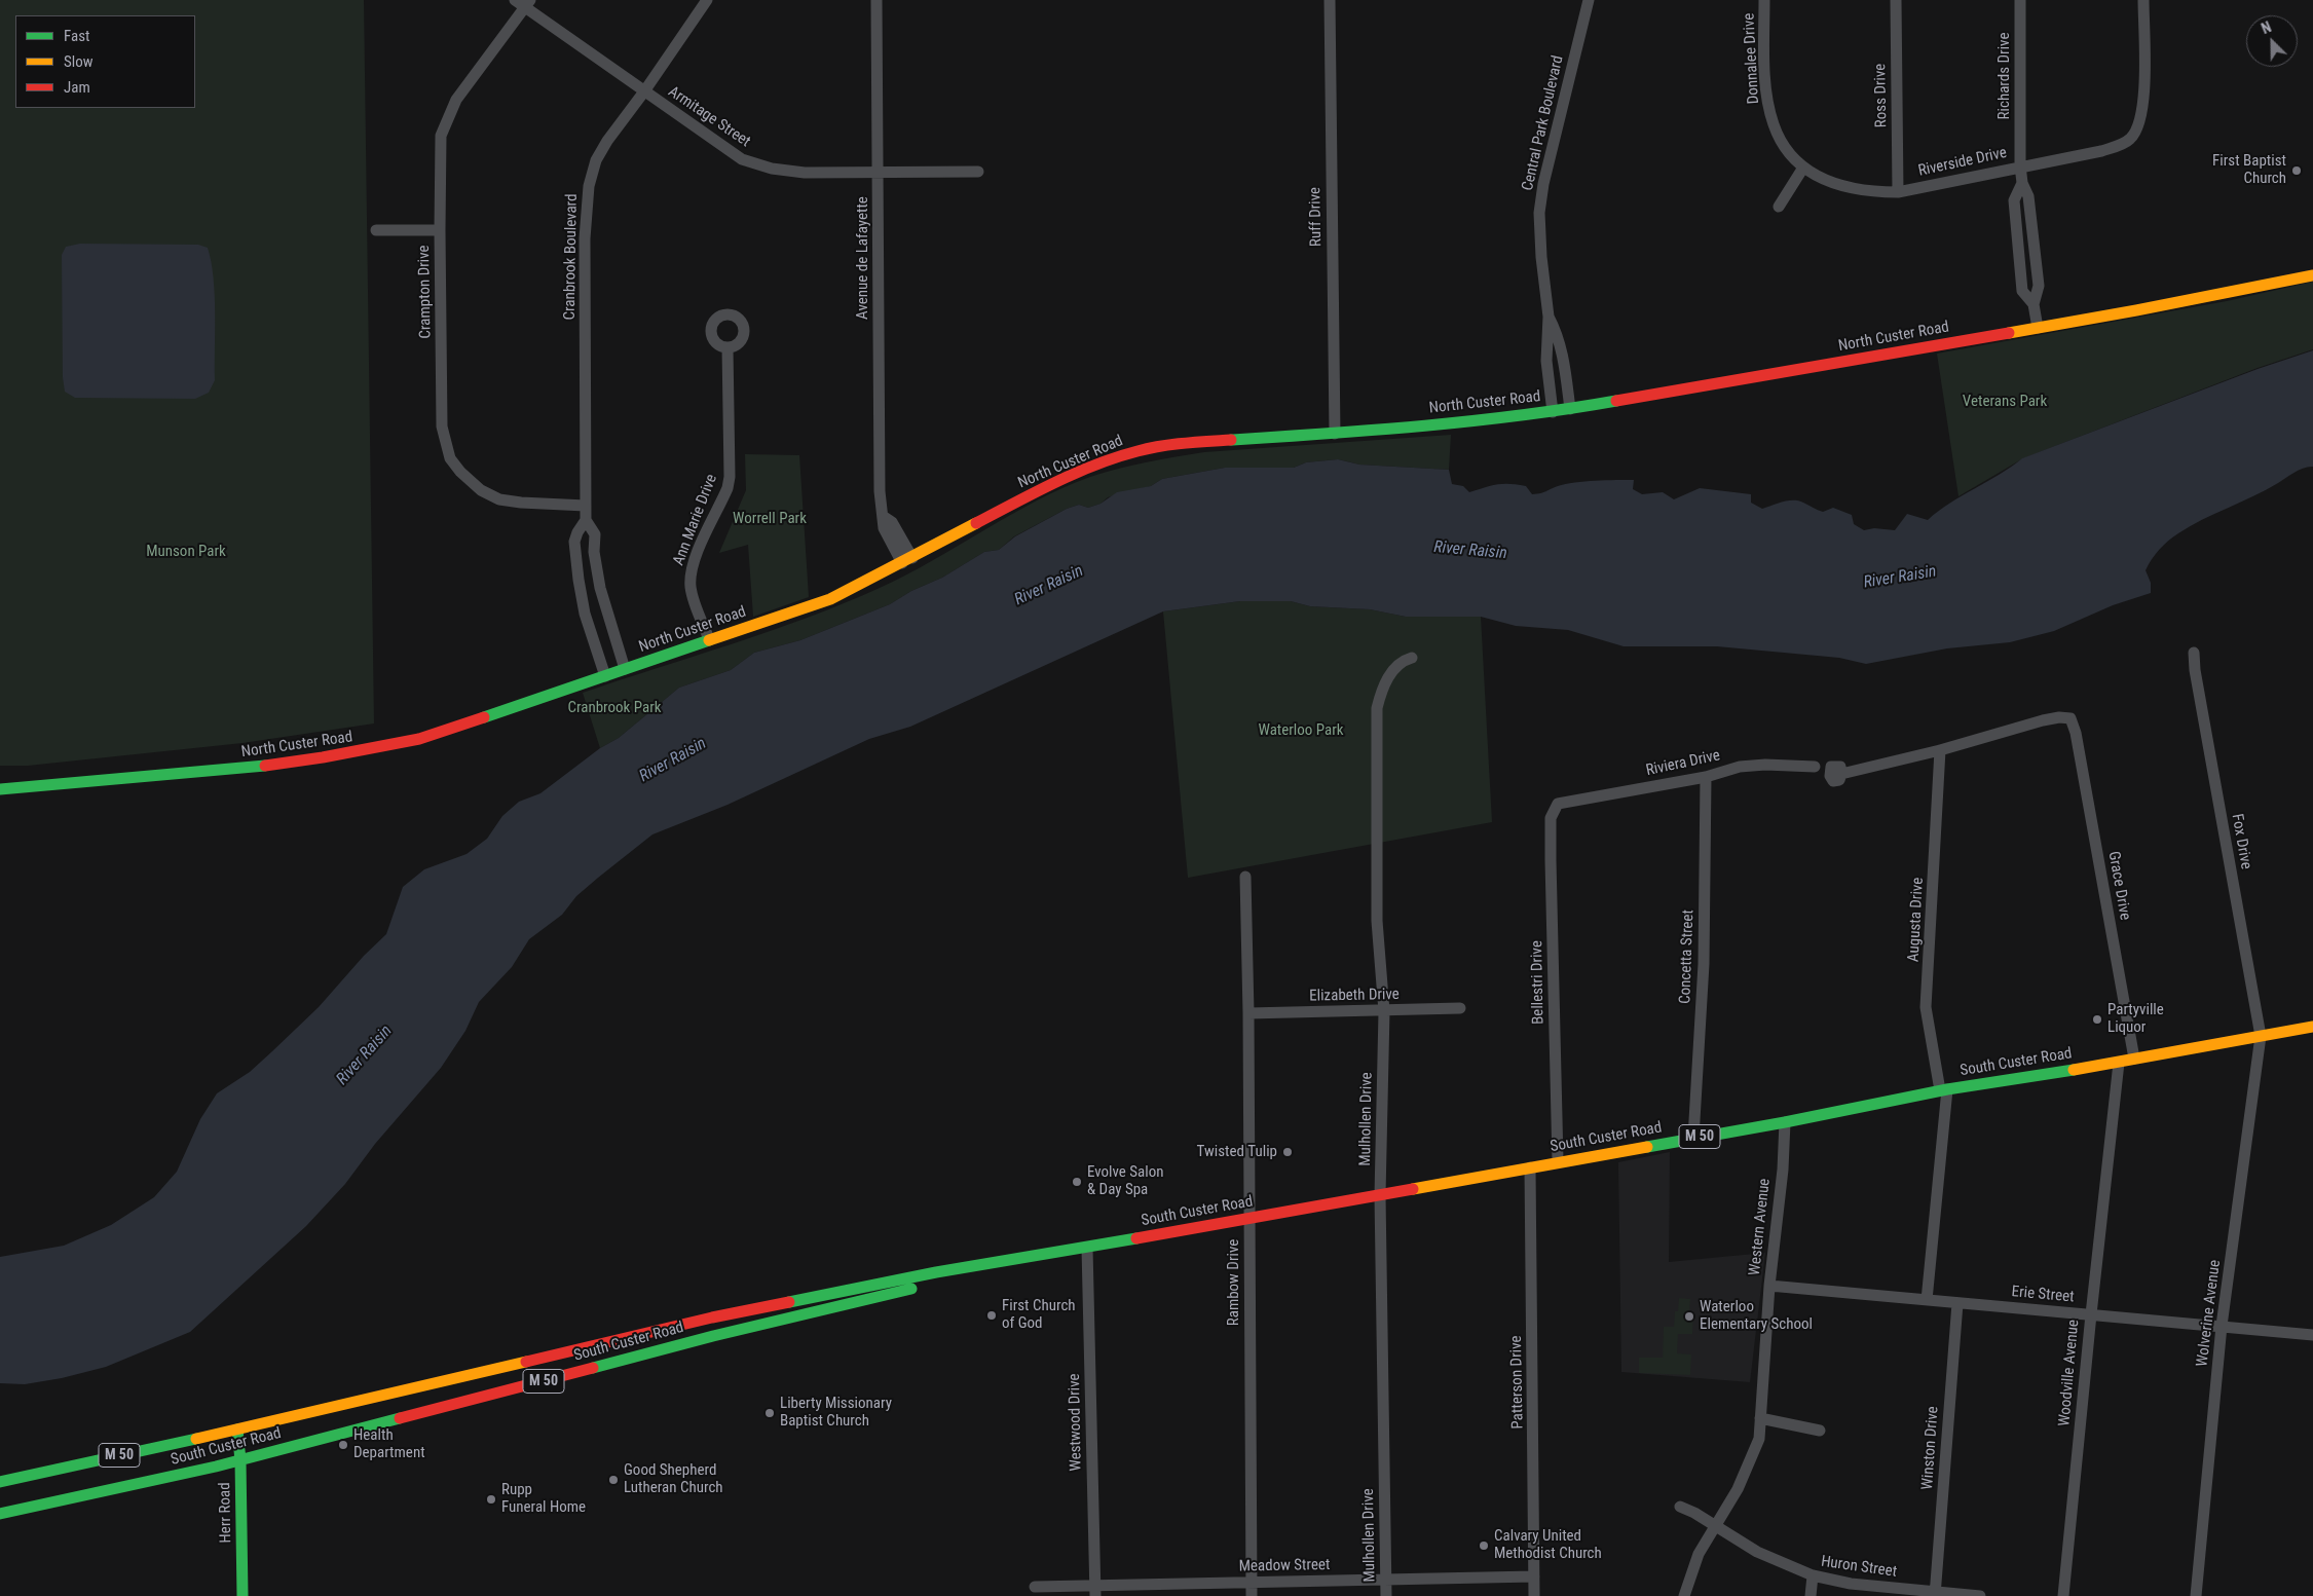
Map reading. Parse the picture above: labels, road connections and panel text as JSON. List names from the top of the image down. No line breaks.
{"streets":{"main road":["North Custer Road","South Custer Road","M 50","Herr Road"],"street":["Donnalee Drive","Richards Drive","Ross Drive","Armitage Street","Central Park Boulevard","Riverside Drive","Ruff Drive","Cranbrook Boulevard","Avenue de Lafayette","Crampton Drive","Ann Marie Drive","Riviera Drive","Fox Drive","Grace Drive","Augusta Drive","Concetta Street","Bellestri Drive","Elizabeth Drive","Mulhollen Drive","Western Avenue","Rambow Drive","Erie Street","Wolverine Avenue","Woodville Avenue","Patterson Drive","Westwood Drive","Winston Drive","Meadow Street","Huron Street"]},"crossings":[["Donnalee Drive","Riverside Drive"],["Richards Drive","Riverside Drive"],["Richards Drive","North Custer Road"],["Ross Drive","Riverside Drive"],["Armitage Street","Cranbrook Boulevard"],["Armitage Street","Avenue de Lafayette"],["Armitage Street","Crampton Drive"],["Central Park Boulevard","North Custer Road"],["Ruff Drive","North Custer Road"],["Cranbrook Boulevard","Crampton Drive"],["Cranbrook Boulevard","North Custer Road"],["Avenue de Lafayette","North Custer Road"],["North Custer Road","Ann Marie Drive"],["Riviera Drive","Concetta Street"],["Riviera Drive","Bellestri Drive"],["Fox Drive","South Custer Road"],["Fox Drive","Wolverine Avenue"],["Grace Drive","Augusta Drive"],["Grace Drive","South Custer Road"],["Augusta Drive","South Custer Road"],["Concetta Street","South Custer Road"],["Bellestri Drive","South Custer Road"],["Elizabeth Drive","Mulhollen Drive"],["Elizabeth Drive","Rambow Drive"],["South Custer Road","Mulhollen Drive"],["South Custer Road","Western Avenue"],["South Custer Road","Rambow Drive"],["South Custer Road","Wolverine Avenue"],["South Custer Road","Woodville Avenue"],["South Custer Road","Patterson Drive"],["South Custer Road","Westwood Drive"],["South Custer Road","Herr Road"],["Mulhollen Drive","Meadow Street"],["Western Avenue","Erie Street"],["Western Avenue","Huron Street"],["Rambow Drive","Meadow Street"],["Erie Street","Wolverine Avenue"],["Erie Street","Woodville Avenue"],["Erie Street","Winston Drive"],["Patterson Drive","Meadow Street"],["Westwood Drive","Meadow Street"],["Winston Drive","Huron Street"]],"water":["River Raisin"],"parks":["Veterans Park","Worrell Park","Munson Park","Cranbrook Park","Waterloo Park"],"places":["First Baptist Church","Partyville Liquor","Twisted Tulip","Evolve Salon & Day Spa","First Church of God","Waterloo Elementary School","Liberty Missionary Baptist Church","Health Department","Good Shepherd Lutheran Church","Rupp Funeral Home","Calvary United Methodist Church"],"legend":["Fast","Slow","Jam"],"north":"top left"}
